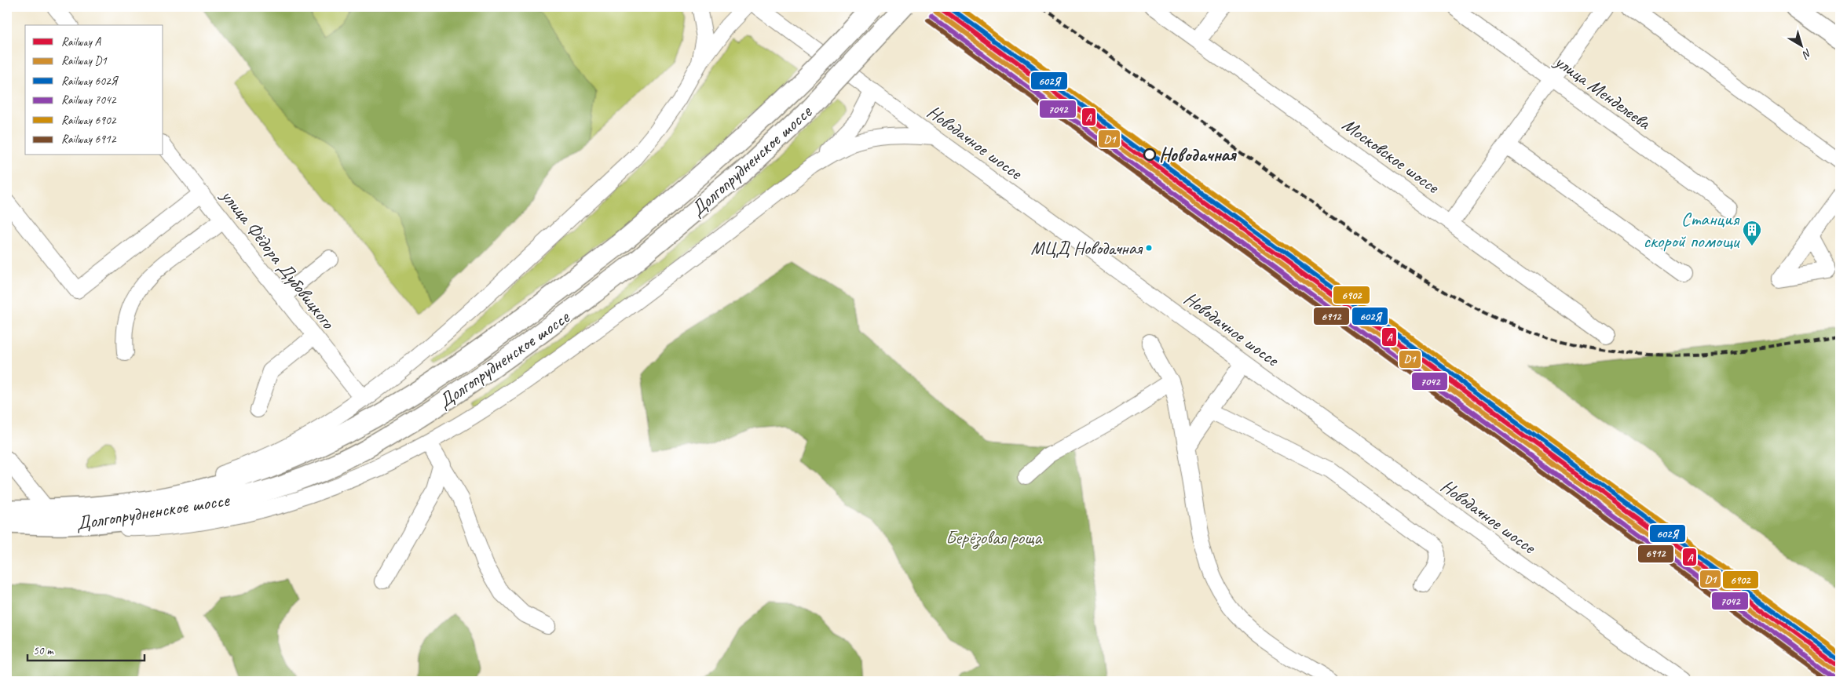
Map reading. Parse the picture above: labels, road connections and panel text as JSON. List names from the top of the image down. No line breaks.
{"streets":{"main road":["Долгопрудненское шоссе"],"street":["улица Менделеева","Новодачное шоссе","Московское шоссе","улица Фёдора Дубовицкого"]},"parks":["Берёзовая роща"],"places":{"other":["Новодачная","МЦД Новодачная"],"building":["Станция скорой помощи"]},"lines":["rail line A","rail line 602Я","rail line 6902","rail line D1","rail line 7042","rail line 6912"],"legend":["Railway A","Railway D1","Railway 602Я","Railway 7042","Railway 6902","Railway 6912"],"scale_bar":"50 m","north":"bottom right"}
